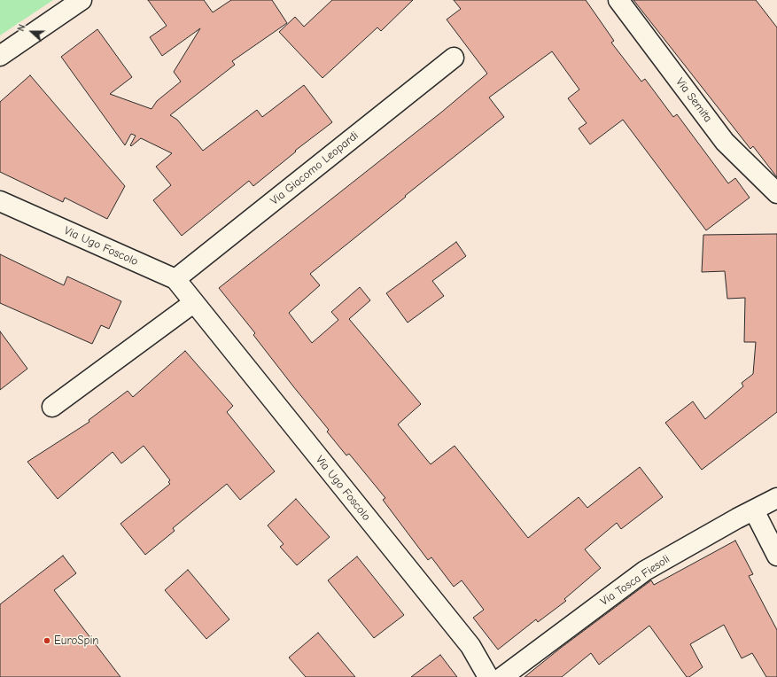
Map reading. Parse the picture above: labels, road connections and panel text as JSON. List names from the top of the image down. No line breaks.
{"streets":{"street":["Via Semita","Via Giacomo Leopardi","Via Ugo Foscolo","Via Tosca Fiesoli"]},"crossings":[["Via Giacomo Leopardi","Via Ugo Foscolo"]],"places":["EuroSpin"],"north":"left"}
